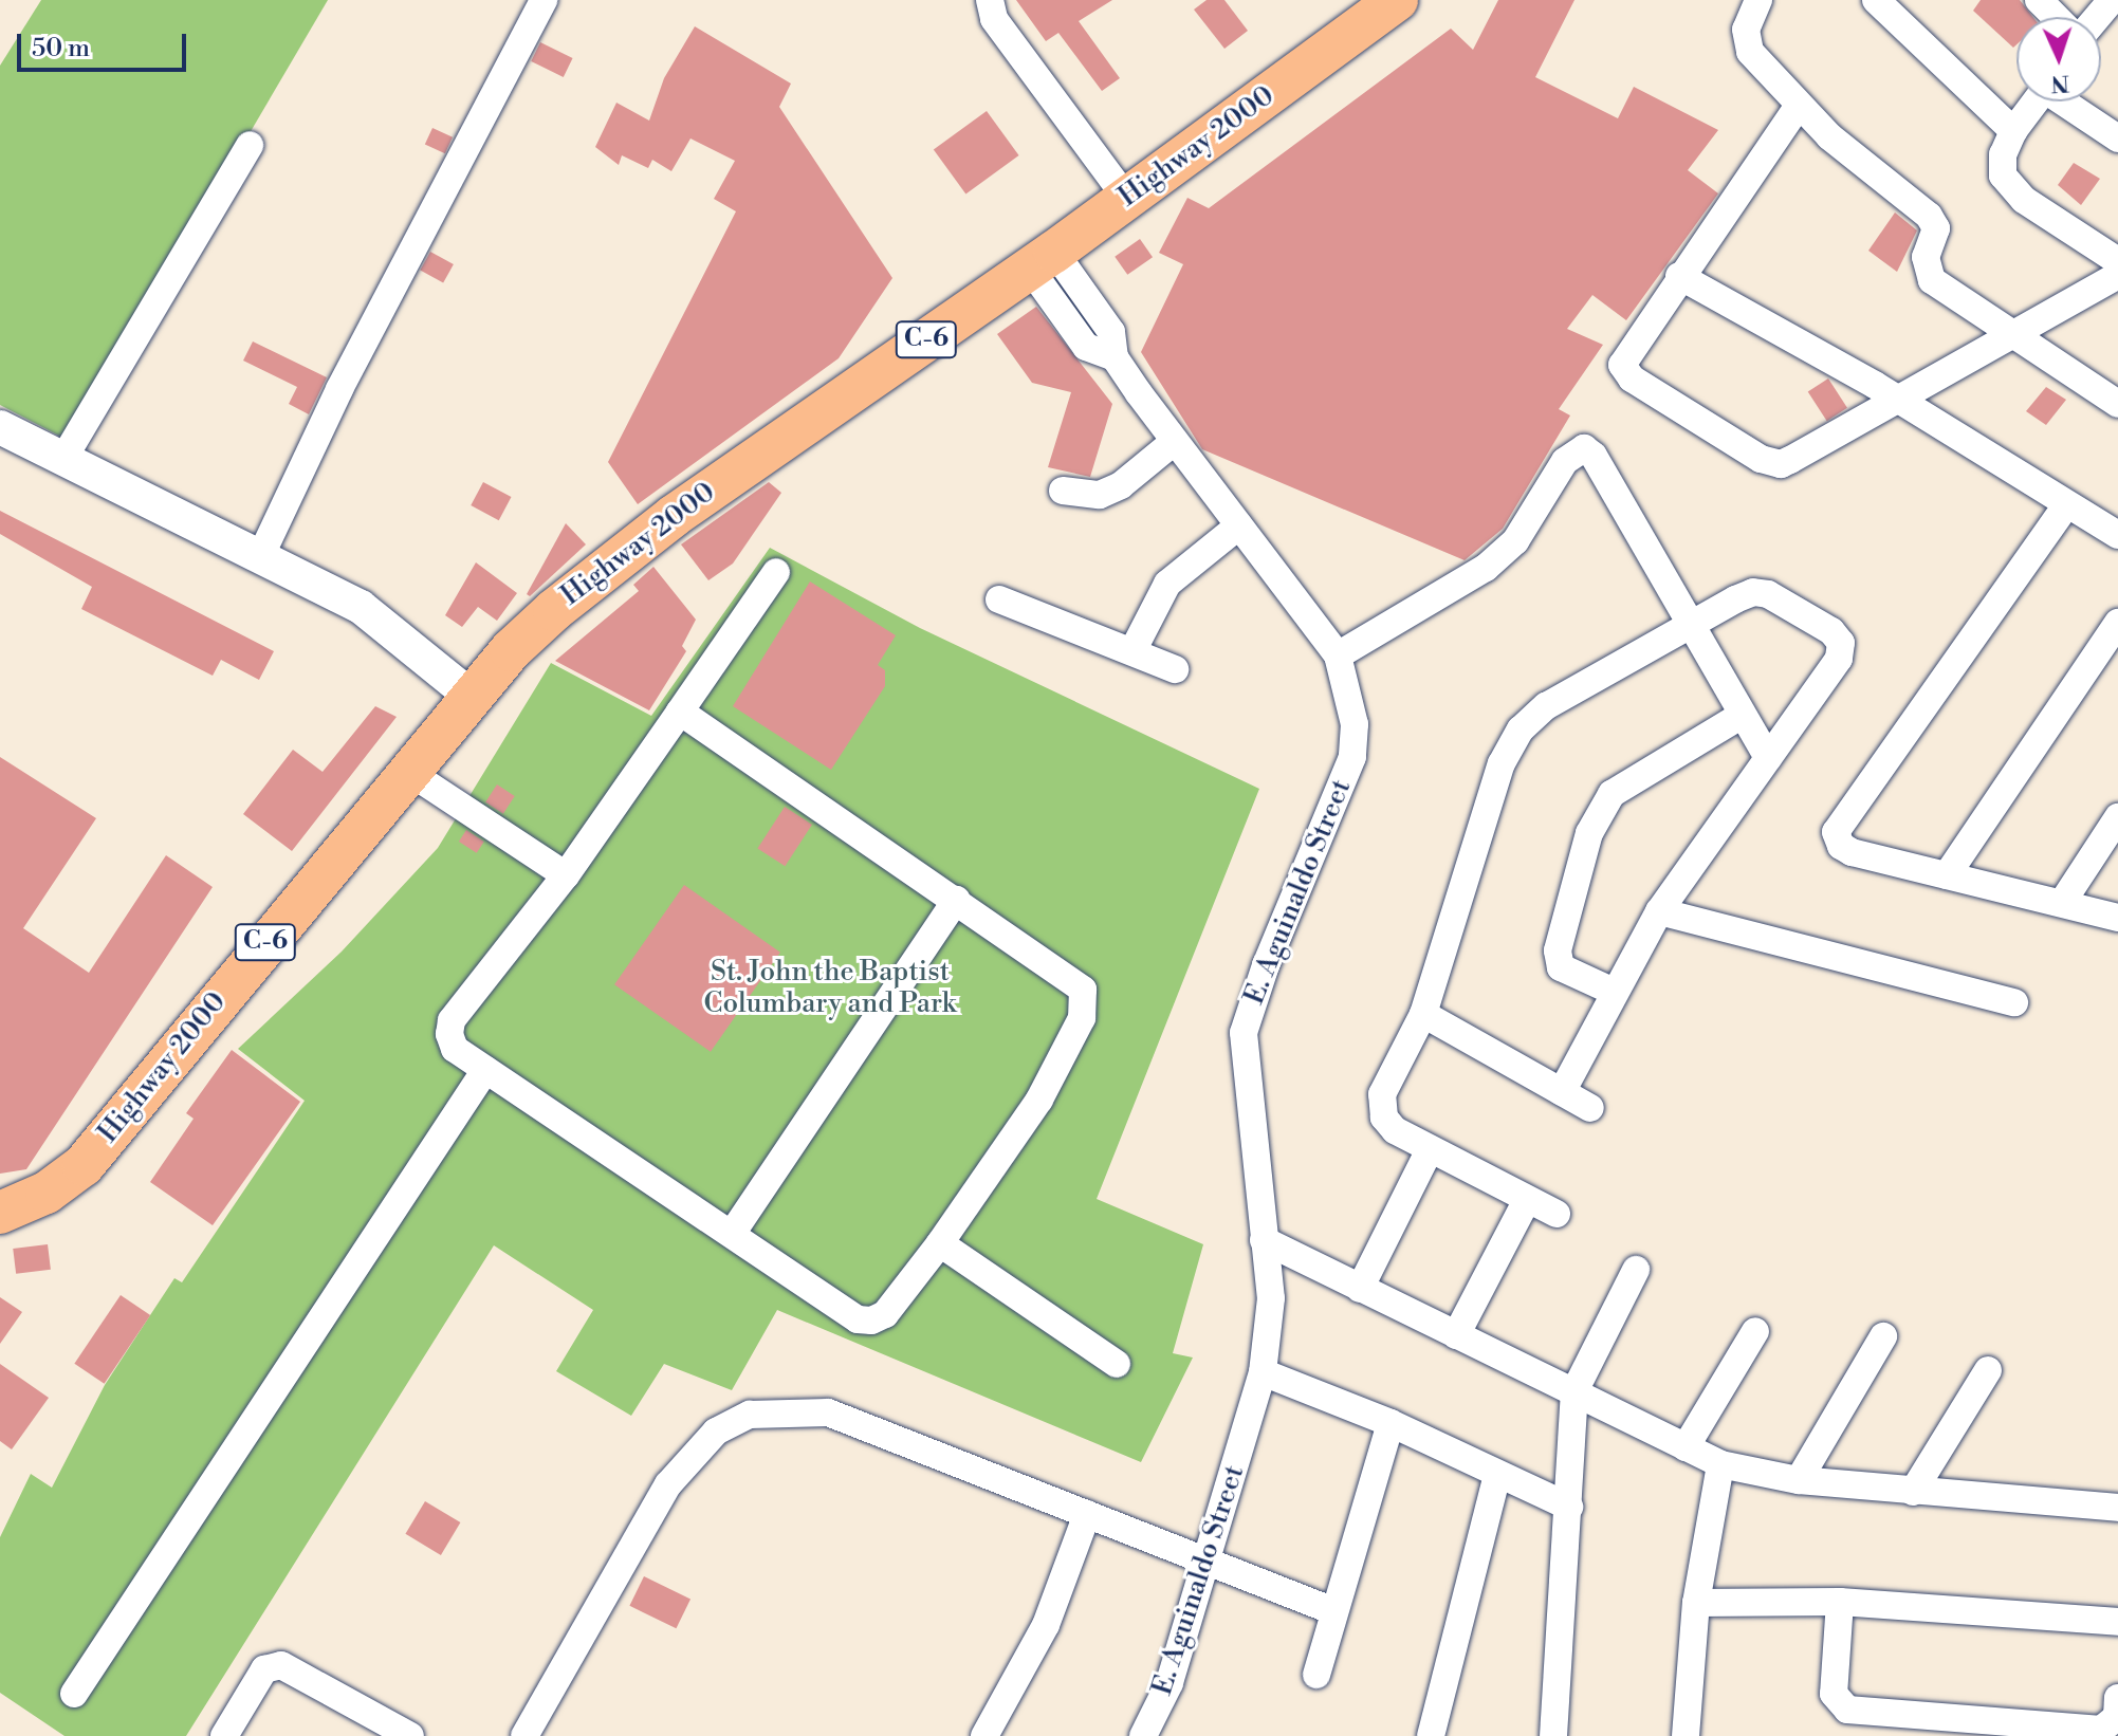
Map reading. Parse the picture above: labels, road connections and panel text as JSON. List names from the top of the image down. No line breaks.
{"streets":{"main road":["Highway 2000","C-6"],"street":["E. Aguinaldo Street"]},"crossings":[["Highway 2000","E. Aguinaldo Street"]],"parks":["St. John the Baptist Columbary and Park"],"scale_bar":"50 m","north":"bottom"}
